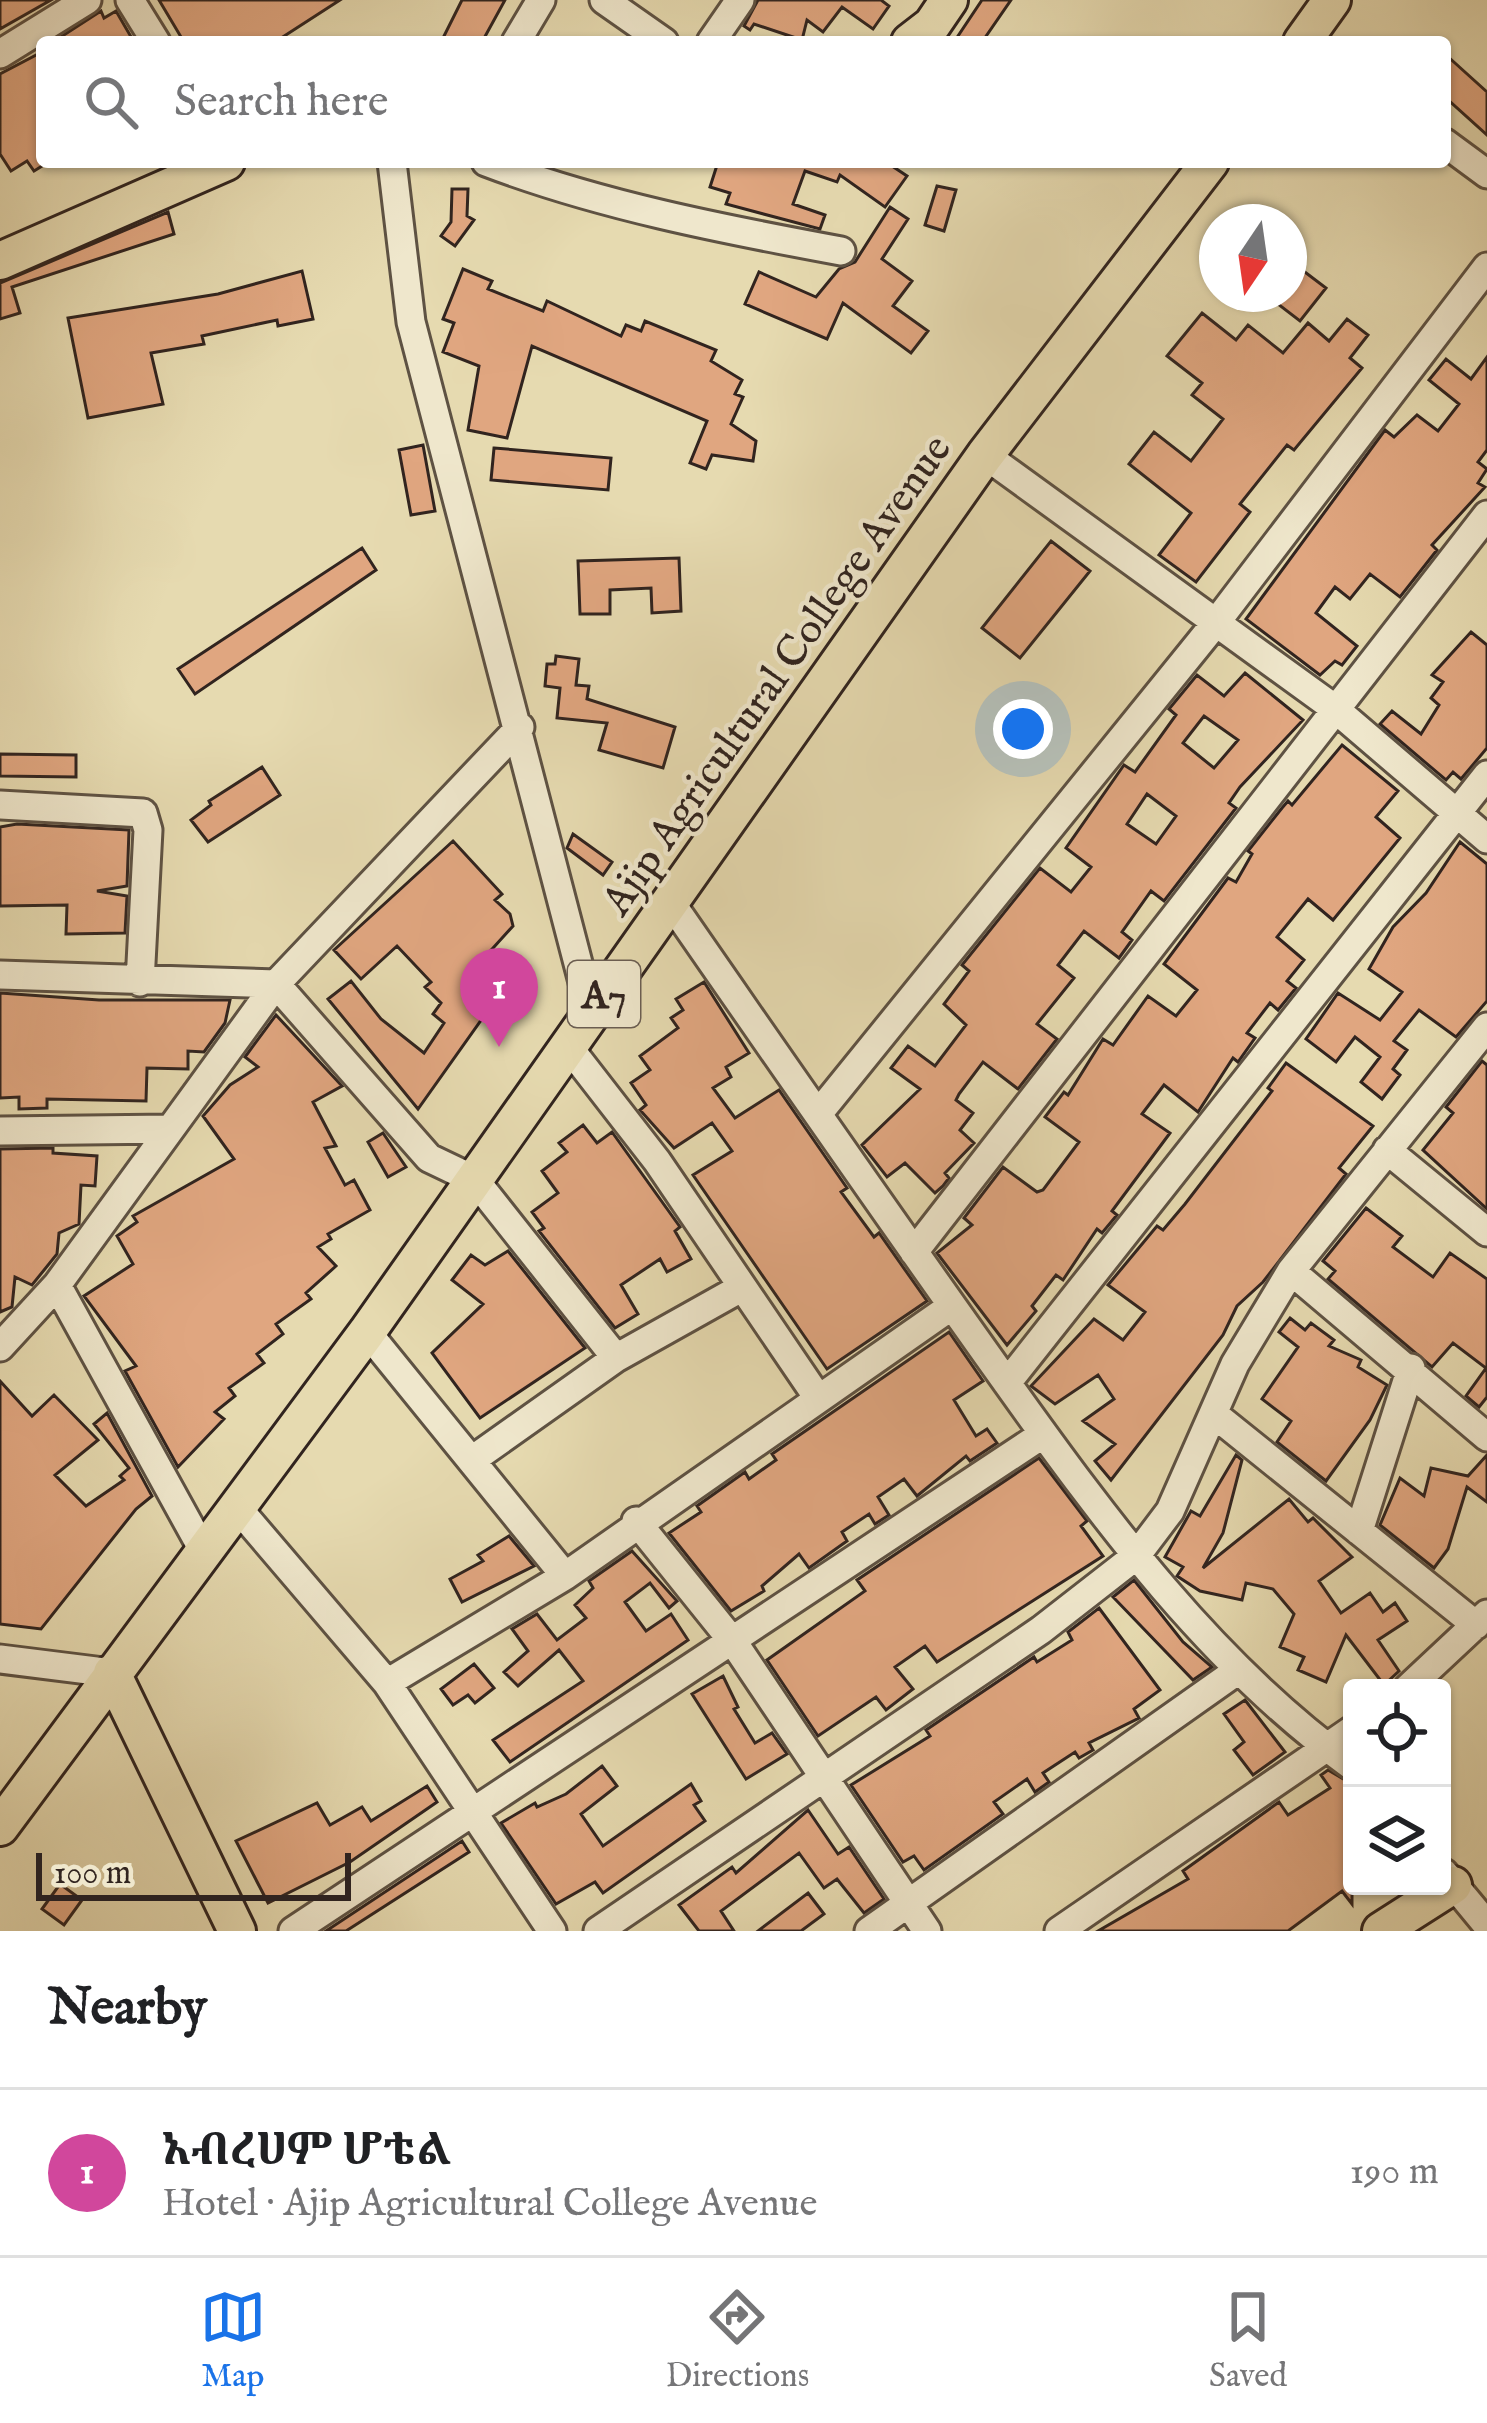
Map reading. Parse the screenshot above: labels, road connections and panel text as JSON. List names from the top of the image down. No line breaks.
{"streets":{"main road":["Ajip Agricultural College Avenue","A7"]},"scale_bar":"100 m","north":"bottom","page":{"search":"Search here","pins":"1","scale":"100 m","heading":"Nearby","list":[{"mark":"1","name":"አብረሀም ሆቴል","note":"Hotel · Ajip Agricultural College Avenue","value":"190 m"}],"nav":["Map","Directions","Saved"]}}
